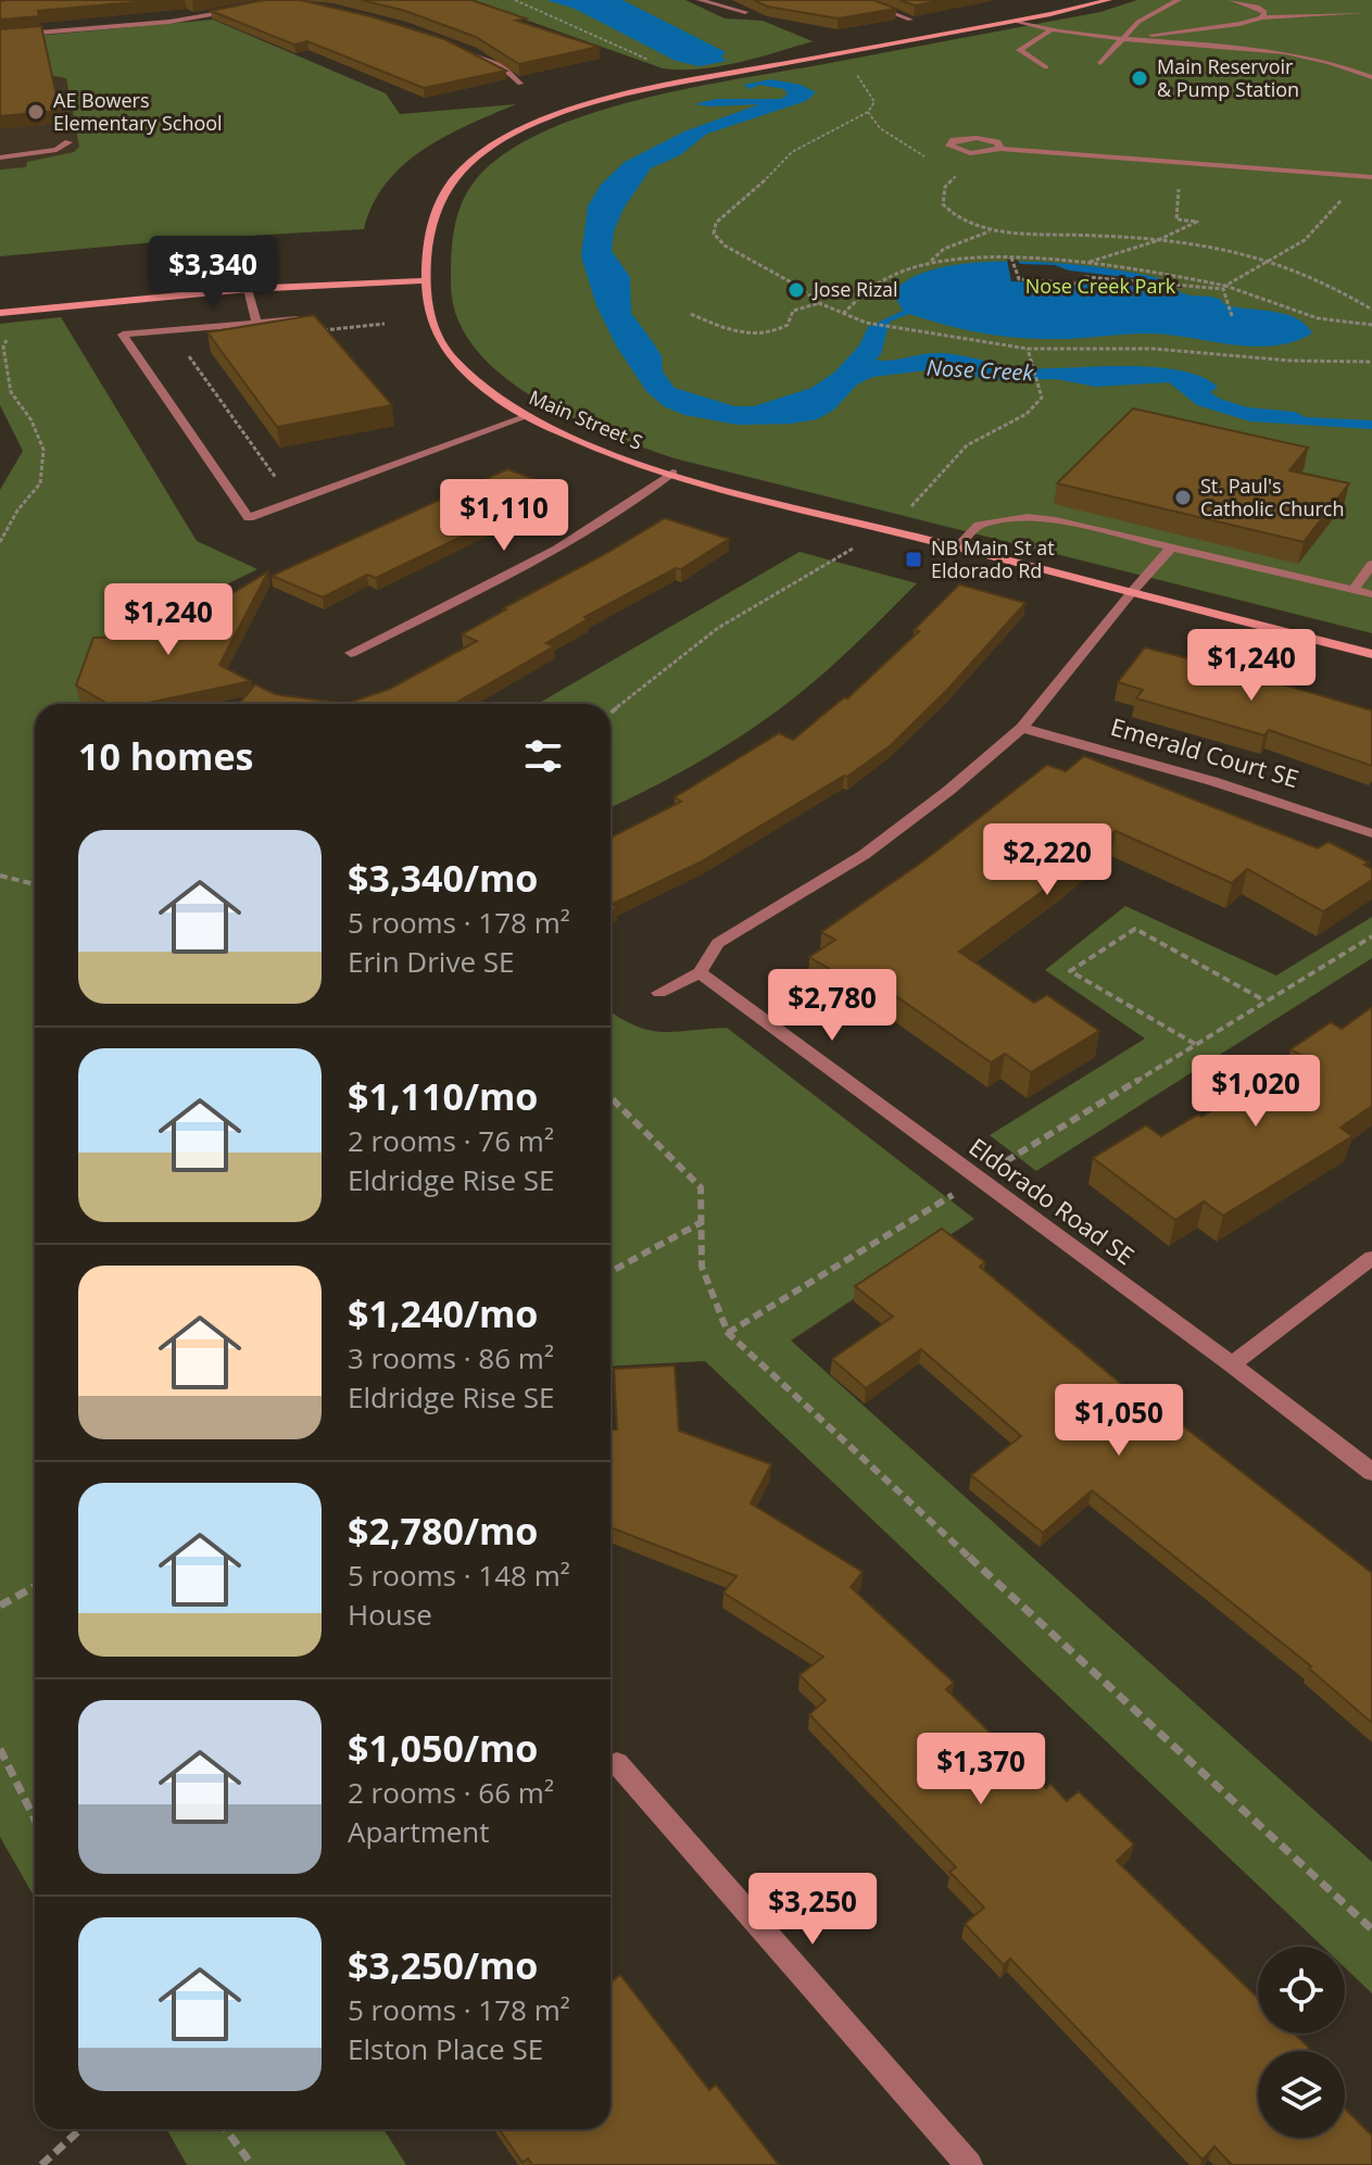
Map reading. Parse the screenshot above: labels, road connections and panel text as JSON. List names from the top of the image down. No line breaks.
{"streets":{"main road":["Main Street S"],"street":["Emerald Court SE","Eldorado Road SE"]},"water":["Nose Creek"],"parks":["Nose Creek Park"],"places":{"other":["Main Reservoir & Pump Station","AE Bowers Elementary School","Jose Rizal","St. Paul's Catholic Church"],"transit":["NB Main St at Eldorado Rd"]},"page":{"price":["$3,340","$1,110","$1,240","$1,240","$2,220","$2,780","$1,020","$1,050","$1,370","$3,250"],"heading":"10 homes","list":[{"name":"$3,340/mo","note":"5 rooms · 178 m² · Erin Drive SE"},{"name":"$1,110/mo","note":"2 rooms · 76 m² · Eldridge Rise SE"},{"name":"$1,240/mo","note":"3 rooms · 86 m² · Eldridge Rise SE"},{"name":"$2,780/mo","note":"5 rooms · 148 m² · House"},{"name":"$1,050/mo","note":"2 rooms · 66 m² · Apartment"},{"name":"$3,250/mo","note":"5 rooms · 178 m² · Elston Place SE"}]}}
